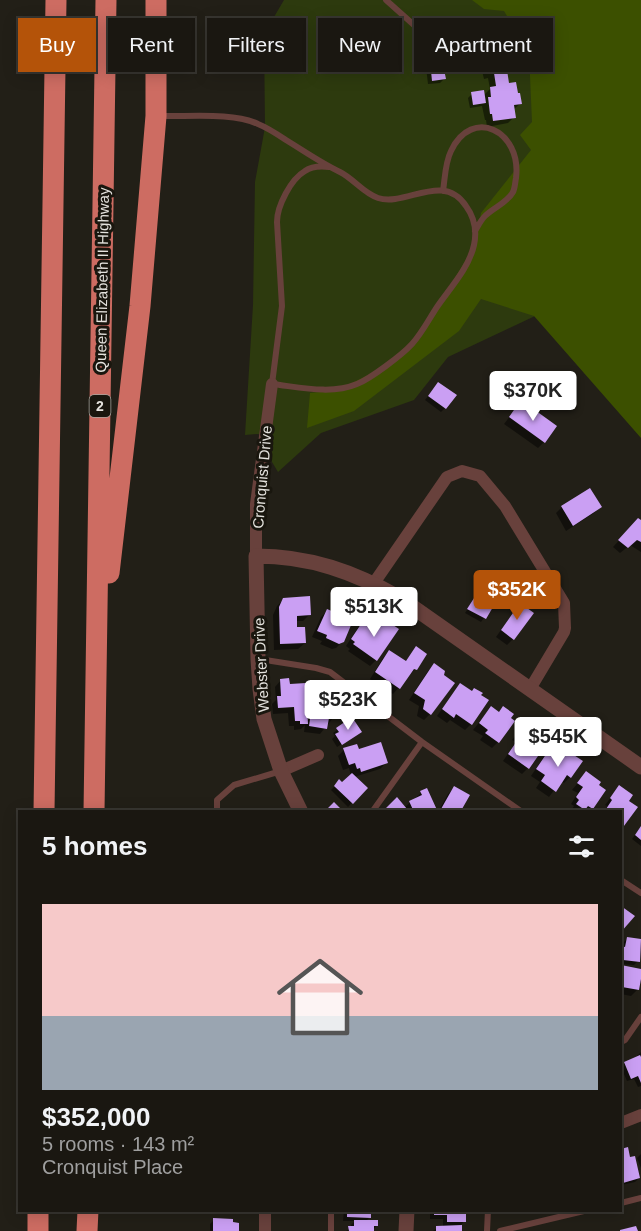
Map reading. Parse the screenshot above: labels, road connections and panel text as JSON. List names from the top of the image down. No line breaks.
{"streets":{"highway":["Queen Elizabeth II Highway","2"],"street":["Cronquist Drive","Webster Drive"]},"crossings":[["Cronquist Drive","Webster Drive"]],"page":{"chip":["Buy","Rent","Filters","New","Apartment"],"price":["$370K","$352K","$513K","$523K","$545K"],"heading":"5 homes","list":[{"name":"$352,000","note":"5 rooms · 143 m² · Cronquist Place"}]}}
